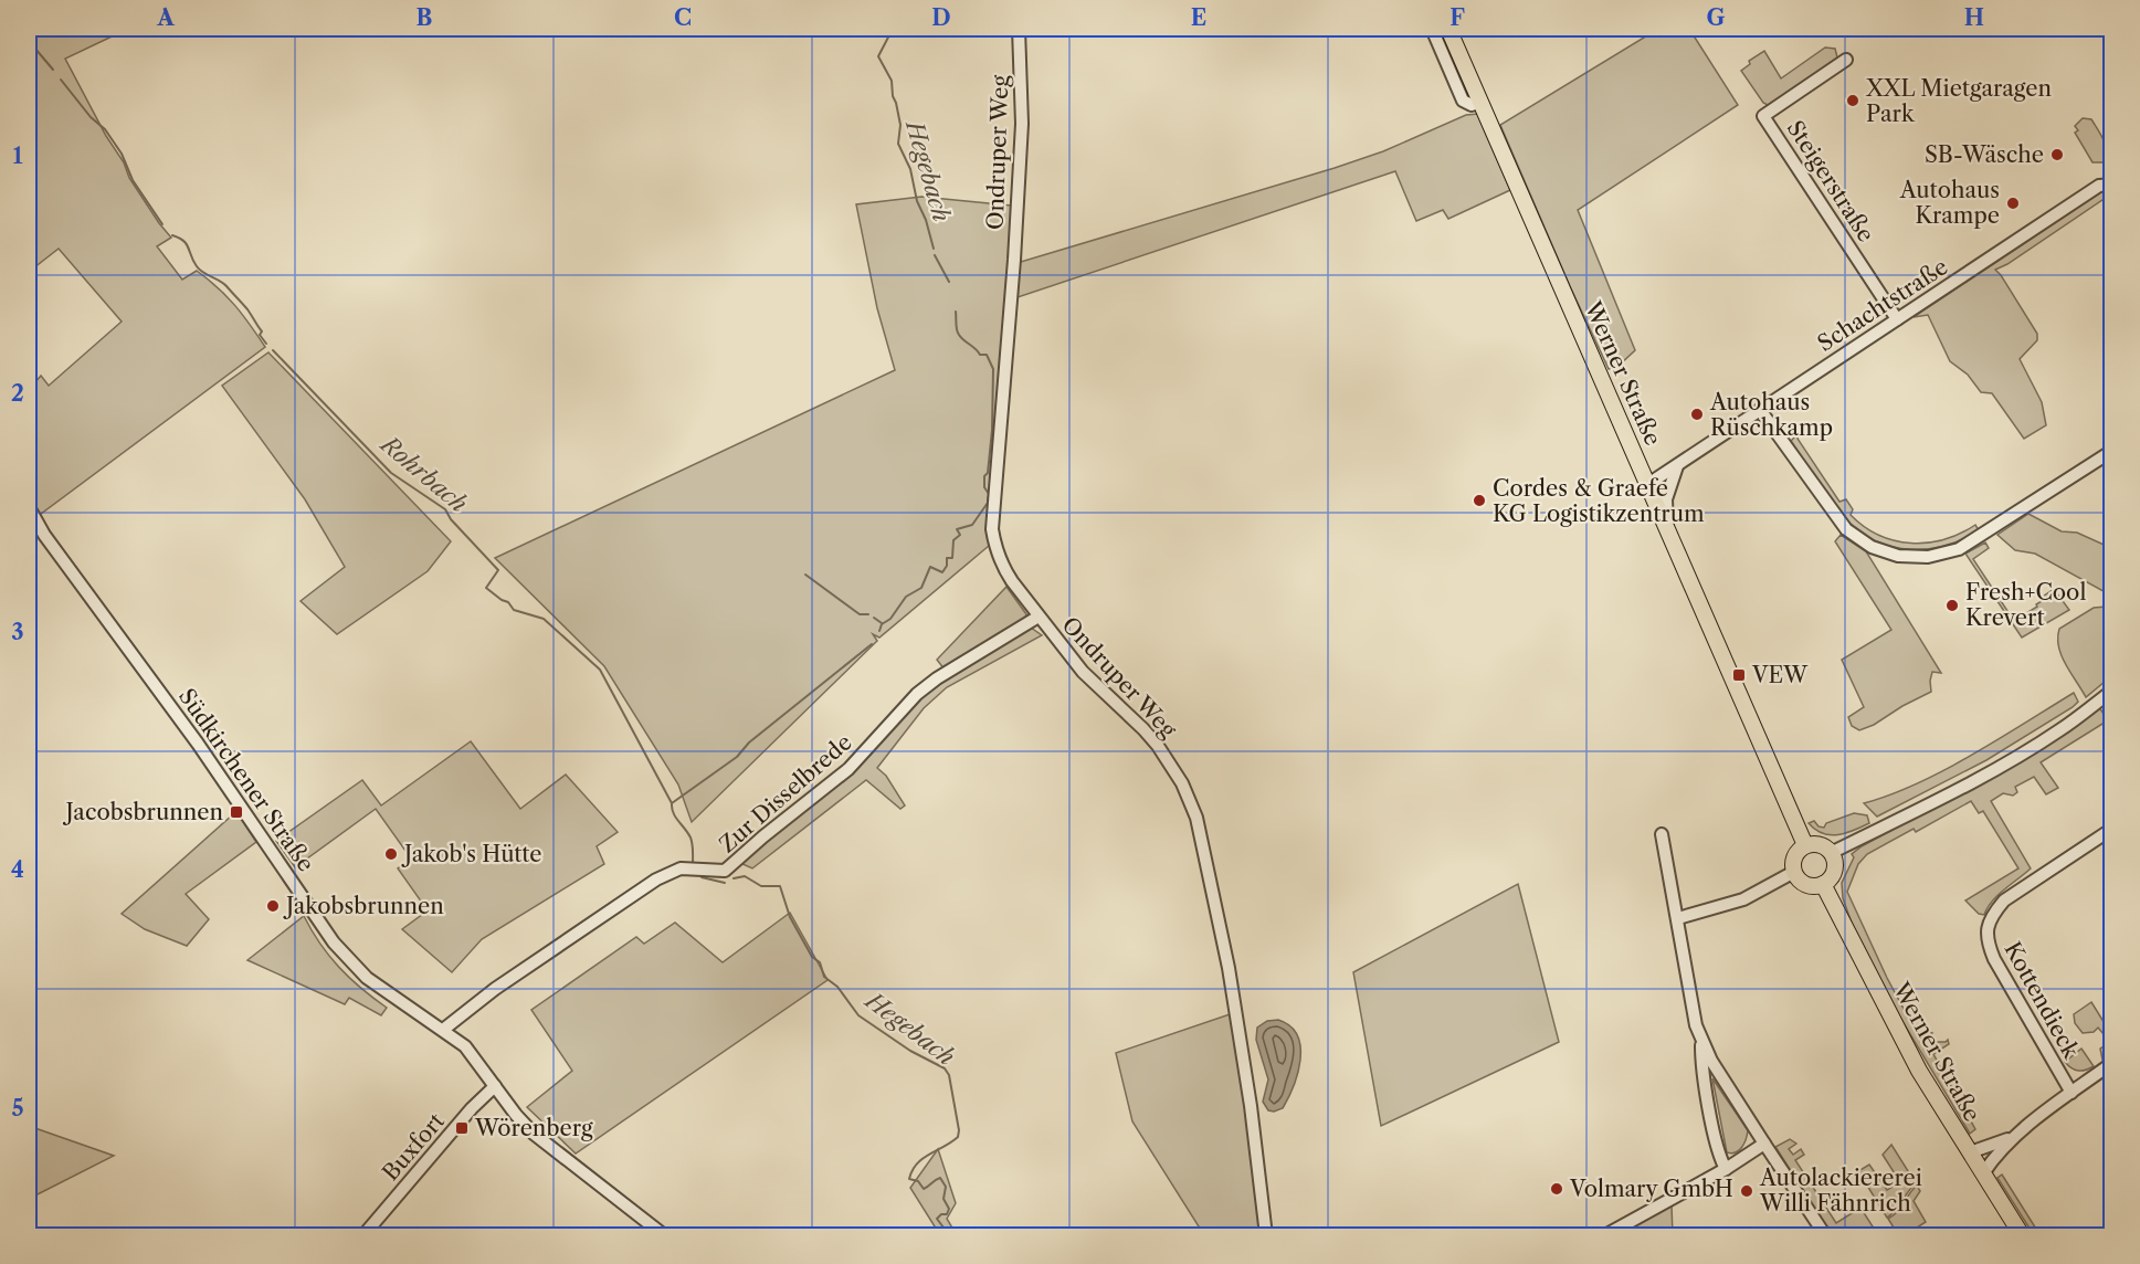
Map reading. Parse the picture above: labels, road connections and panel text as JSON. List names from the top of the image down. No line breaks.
{"streets":{"main road":["Werner Straße"],"street":["Ondruper Weg","Steigerstraße","Schachtstraße","Südkirchener Straße","Zur Disselbrede","Kottendieck","Buxfort"]},"crossings":[["Ondruper Weg","Zur Disselbrede"],["Steigerstraße","Schachtstraße"],["Schachtstraße","Werner Straße"],["Südkirchener Straße","Zur Disselbrede"],["Südkirchener Straße","Buxfort"]],"water":["Hegebach","Rohrbach"],"places":{"other":["XXL Mietgaragen Park","SB-Wäsche","Autohaus Krampe","Autohaus Rüschkamp","Cordes & Graefe KG Logistikzentrum","Fresh+Cool Krevert","Jakob's Hütte","Jakobsbrunnen","Volmary GmbH","Autolackiererei Willi Fähnrich"],"transit":["VEW","Jacobsbrunnen","Wörenberg"]},"grid":{"columns":["A","B","C","D","E","F","G","H"],"rows":["1","2","3","4","5"]}}
